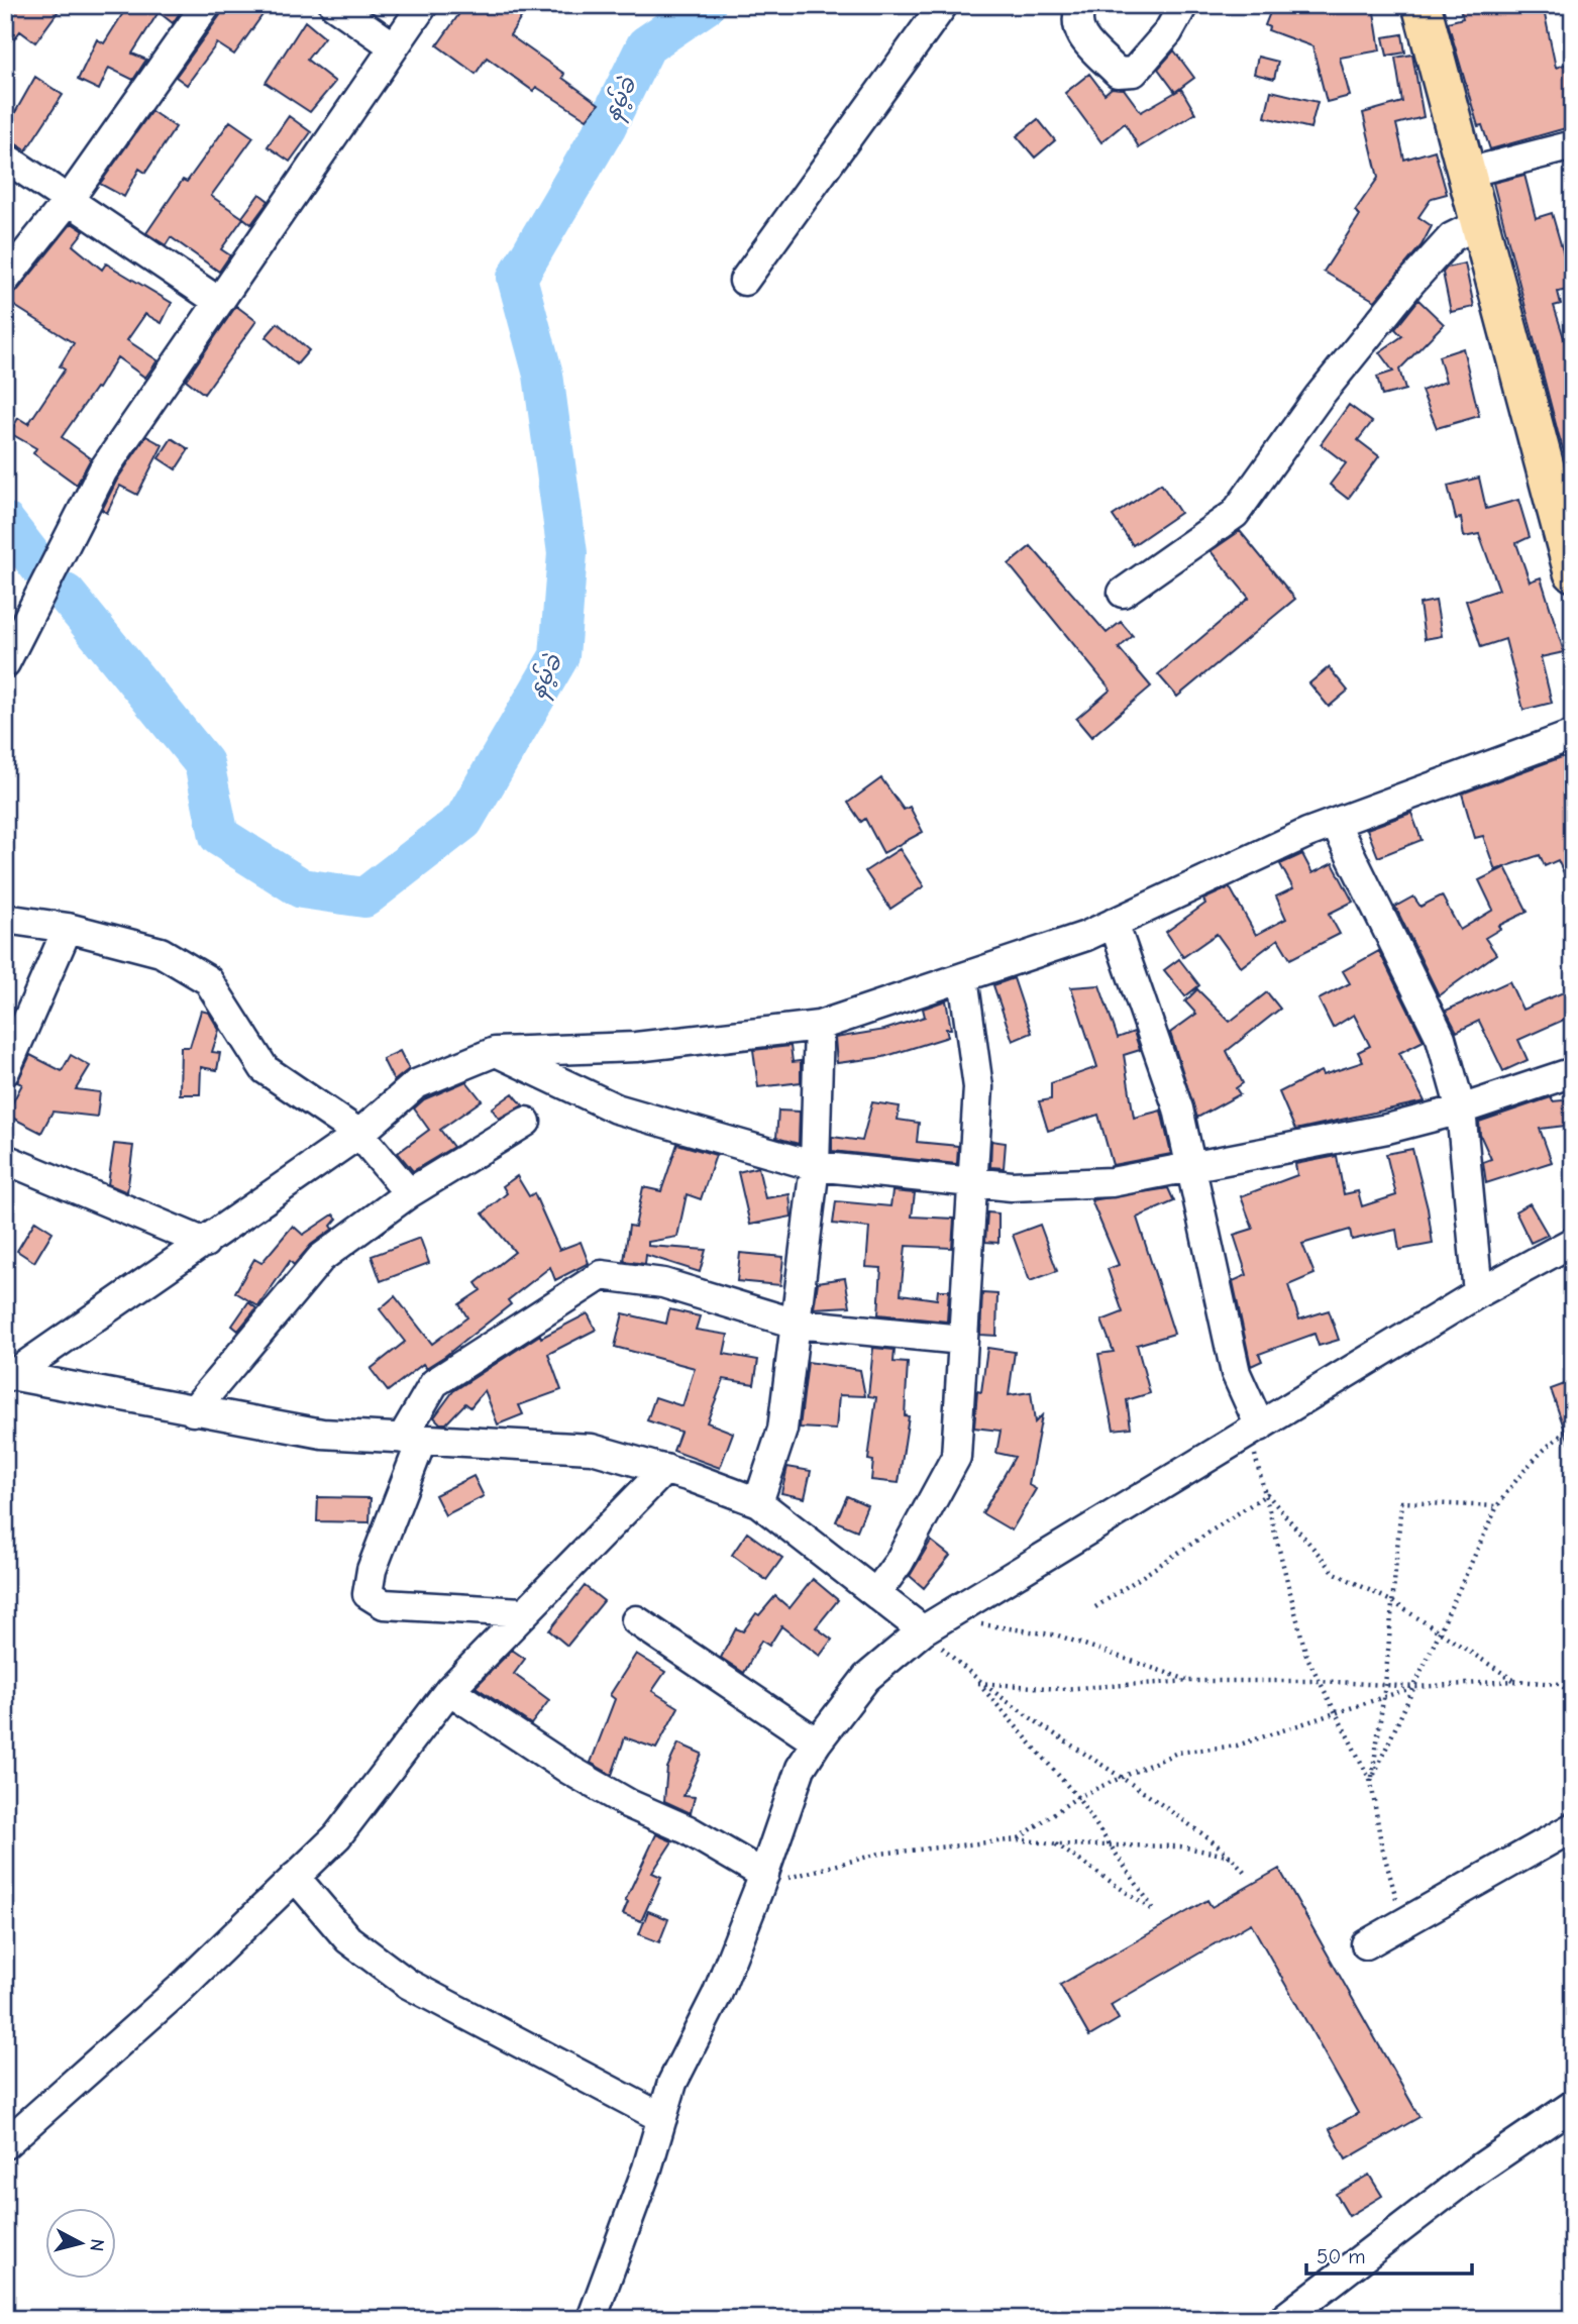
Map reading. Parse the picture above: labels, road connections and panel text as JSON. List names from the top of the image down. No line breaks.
{"water":["နမ့်ခဲ"],"scale_bar":"50 m","north":"right"}
